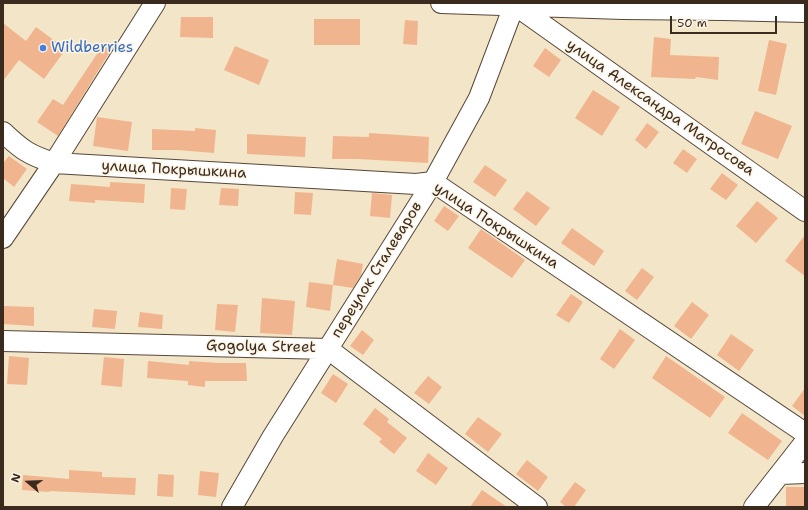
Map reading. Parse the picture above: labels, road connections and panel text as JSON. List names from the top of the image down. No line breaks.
{"streets":{"street":["улица Александра Матросова","улица Покрышкина","переулок Сталеваров","Gogolya Street"]},"crossings":[["улица Александра Матросова","переулок Сталеваров"],["улица Покрышкина","переулок Сталеваров"],["переулок Сталеваров","Gogolya Street"]],"places":["Wildberries"],"scale_bar":"50 m","north":"left"}
